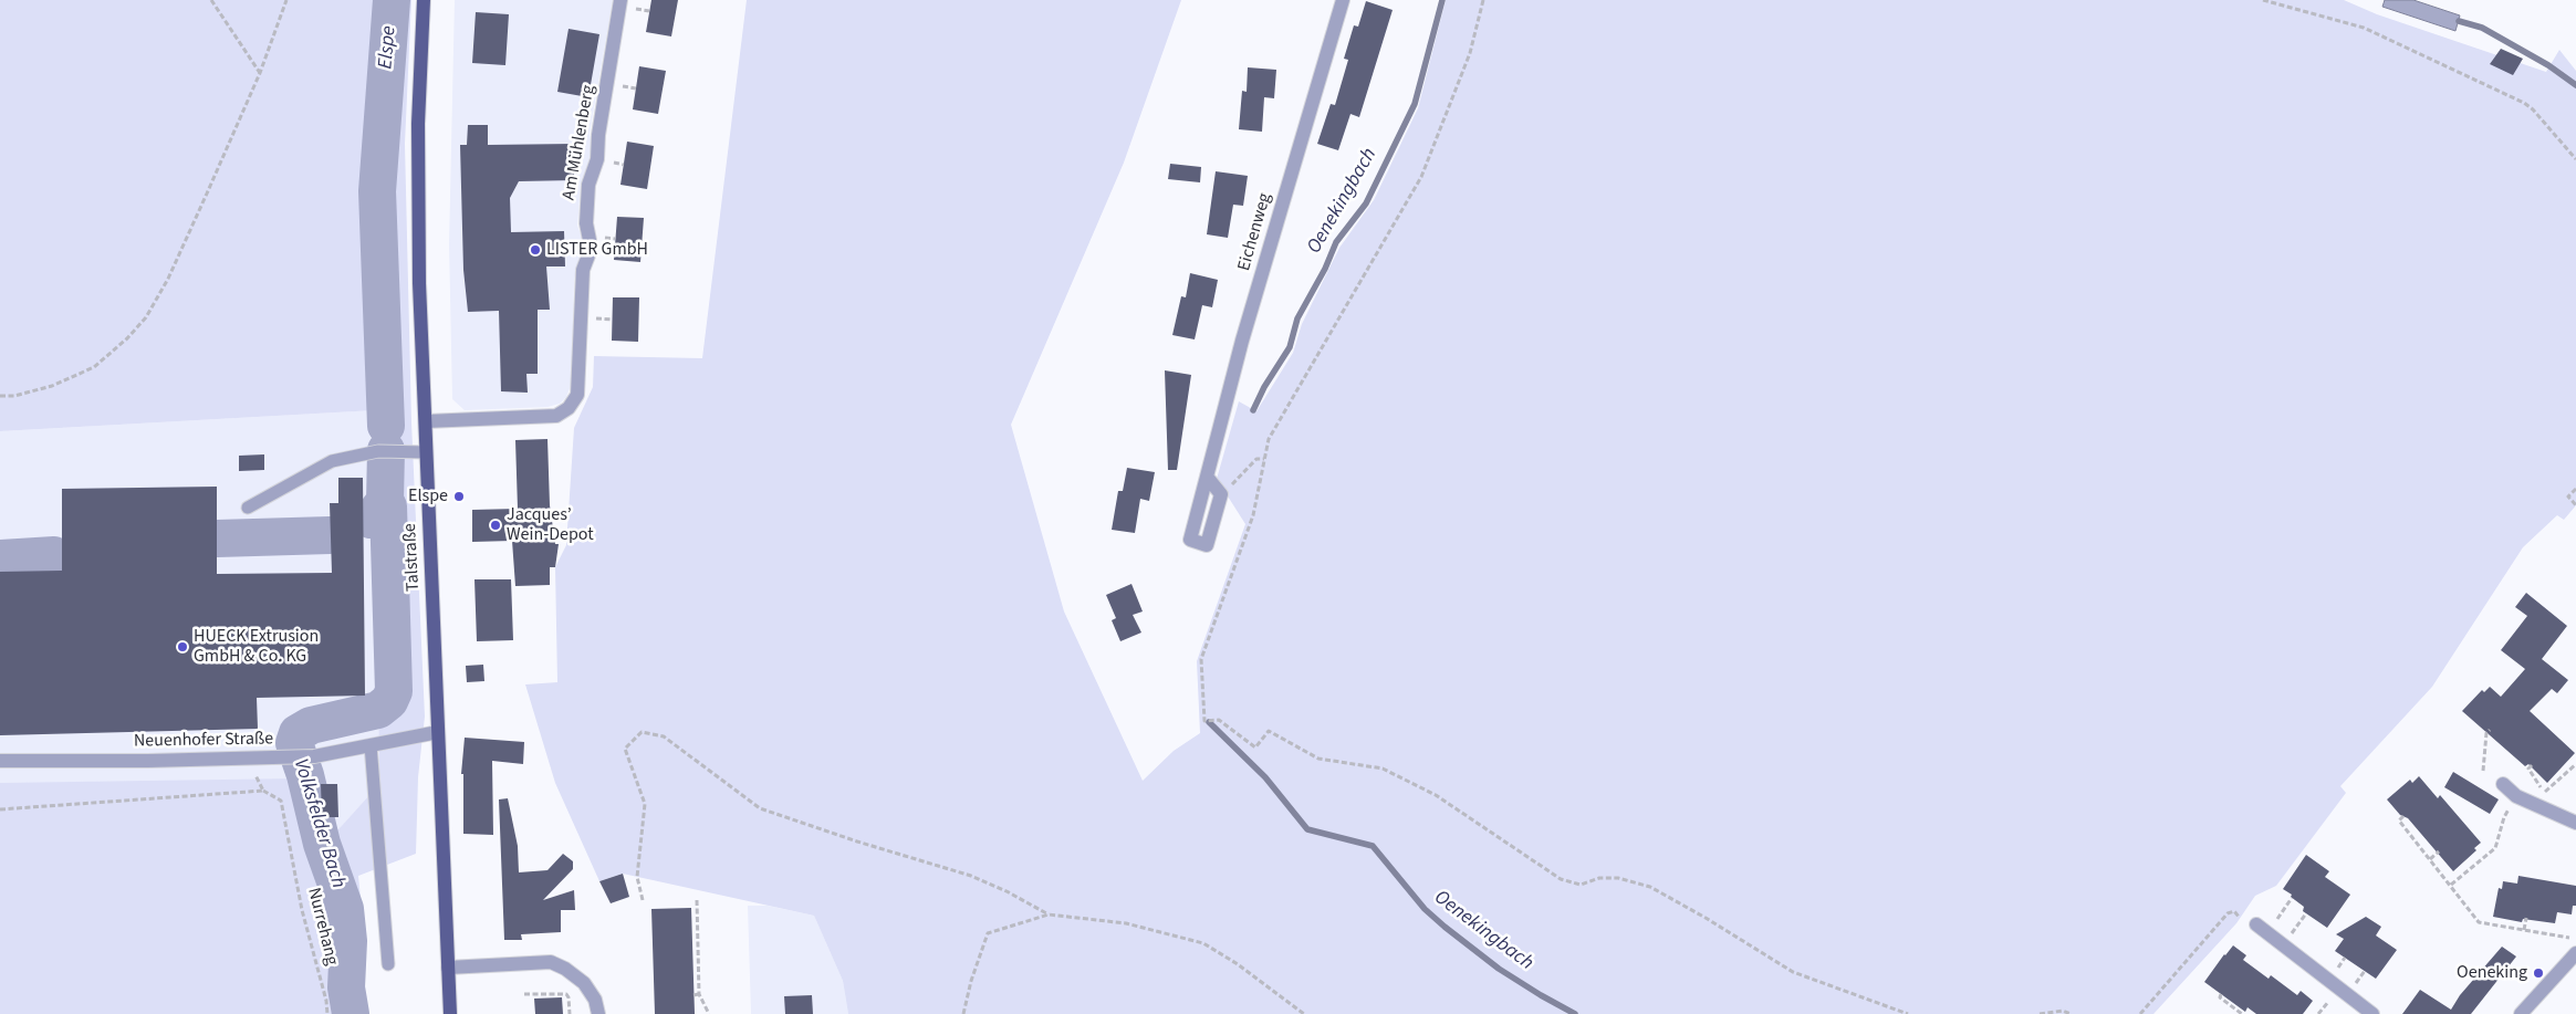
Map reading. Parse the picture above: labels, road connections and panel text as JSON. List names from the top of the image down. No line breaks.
{"streets":{"main road":["Talstraße"],"street":["Am Mühlenberg","Eichenweg","Neuenhofer Straße"],"path":["Nurrehang"]},"crossings":[["Am Mühlenberg","Talstraße"],["Talstraße","Neuenhofer Straße"]],"water":["Elspe","Oenekingbach","Volksfelder Bach"],"places":["LISTER GmbH","Elspe","Jacques’ Wein-Depot","HUECK Extrusion GmbH & Co. KG","Oeneking"]}
